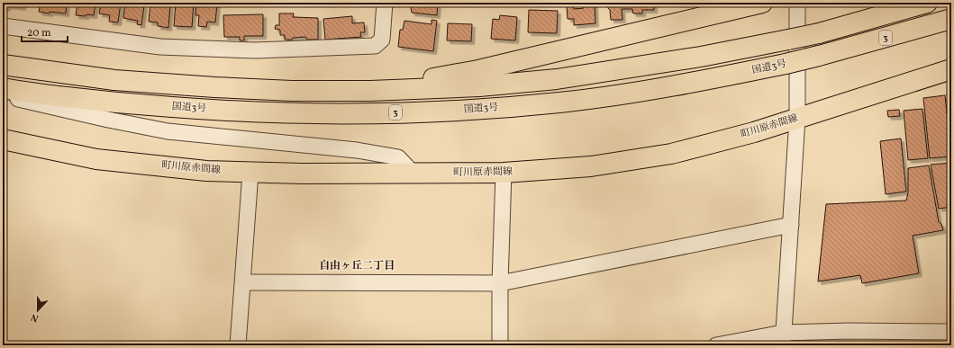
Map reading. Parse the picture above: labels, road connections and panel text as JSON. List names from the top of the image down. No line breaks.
{"streets":{"main road":["3","国道3号","町川原赤間線"]},"districts":["自由ヶ丘二丁目"],"scale_bar":"20 m","north":"bottom"}
